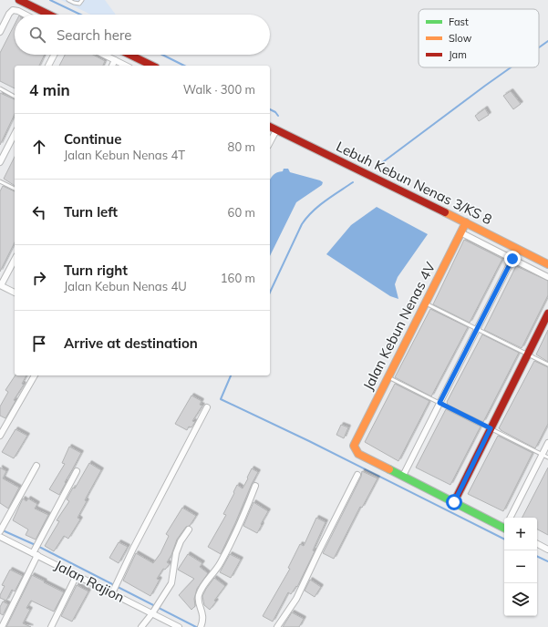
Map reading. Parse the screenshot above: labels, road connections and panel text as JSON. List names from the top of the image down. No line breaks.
{"streets":{"street":["Lebuh Kebun Nenas 3/KS 8","Jalan Kebun Nenas 4V","Jalan Rajion"]},"crossings":[["Lebuh Kebun Nenas 3/KS 8","Jalan Kebun Nenas 4V"]],"legend":["Fast","Slow","Jam"],"page":{"search":"Search here","heading":["4 min","Walk · 300 m"],"list":[["Continue","Jalan Kebun Nenas 4T","80 m"],["Turn left","60 m"],["Turn right","Jalan Kebun Nenas 4U","160 m"],"Arrive at destination"],"map_buttons":["+","−"]}}
